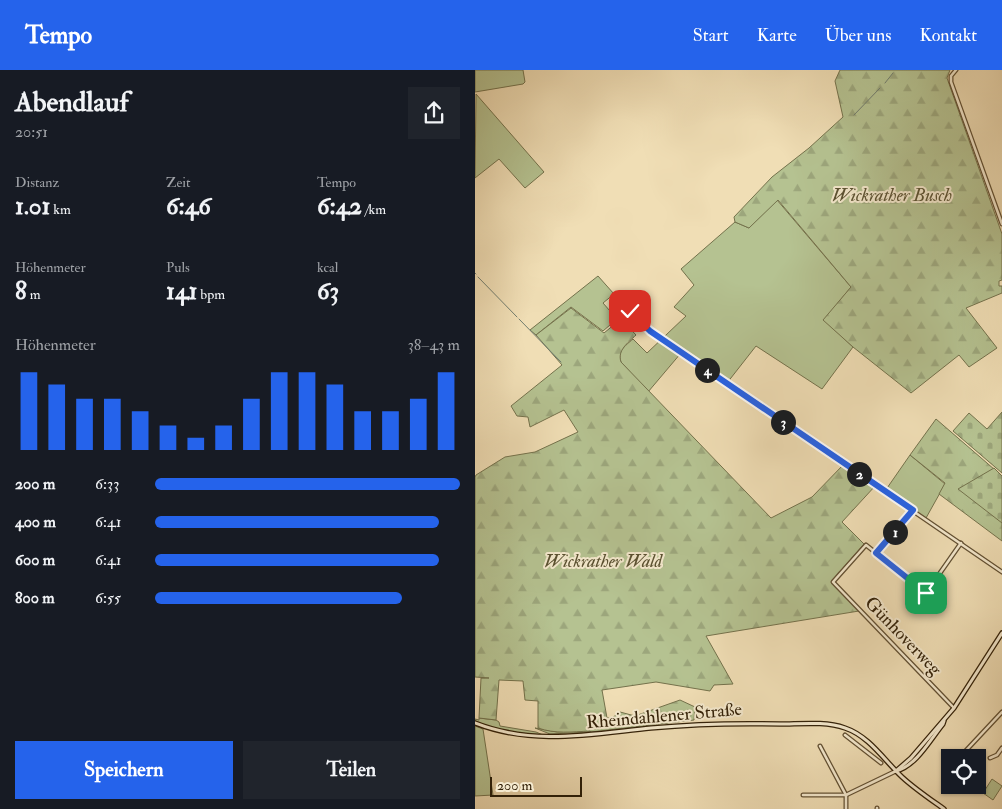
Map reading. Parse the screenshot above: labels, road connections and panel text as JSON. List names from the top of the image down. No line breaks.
{"streets":{"main road":["Rheindahlener Straße"],"street":["Günhoverweg"]},"parks":["Wickrather Busch","Wickrather Wald"],"scale_bar":"200 m","page":{"header":"Tempo","nav":["Start","Karte","Über uns","Kontakt"],"heading":["Abendlauf","20:51"],"stats":[["Distanz","1.01 km"],["Zeit","6:46"],["Tempo","6:42 /km"],["Höhenmeter","8 m"],["Puls","141 bpm"],["kcal","63"]],"chart":["Höhenmeter","38–43 m"],"pins":["4","3","2","1"],"list":[{"name":"200 m","note":"6:33"},{"name":"400 m","note":"6:41"},{"name":"600 m","note":"6:41"},{"name":"800 m","note":"6:55"}],"buttons":["Speichern","Teilen"],"scale":"200 m"}}
